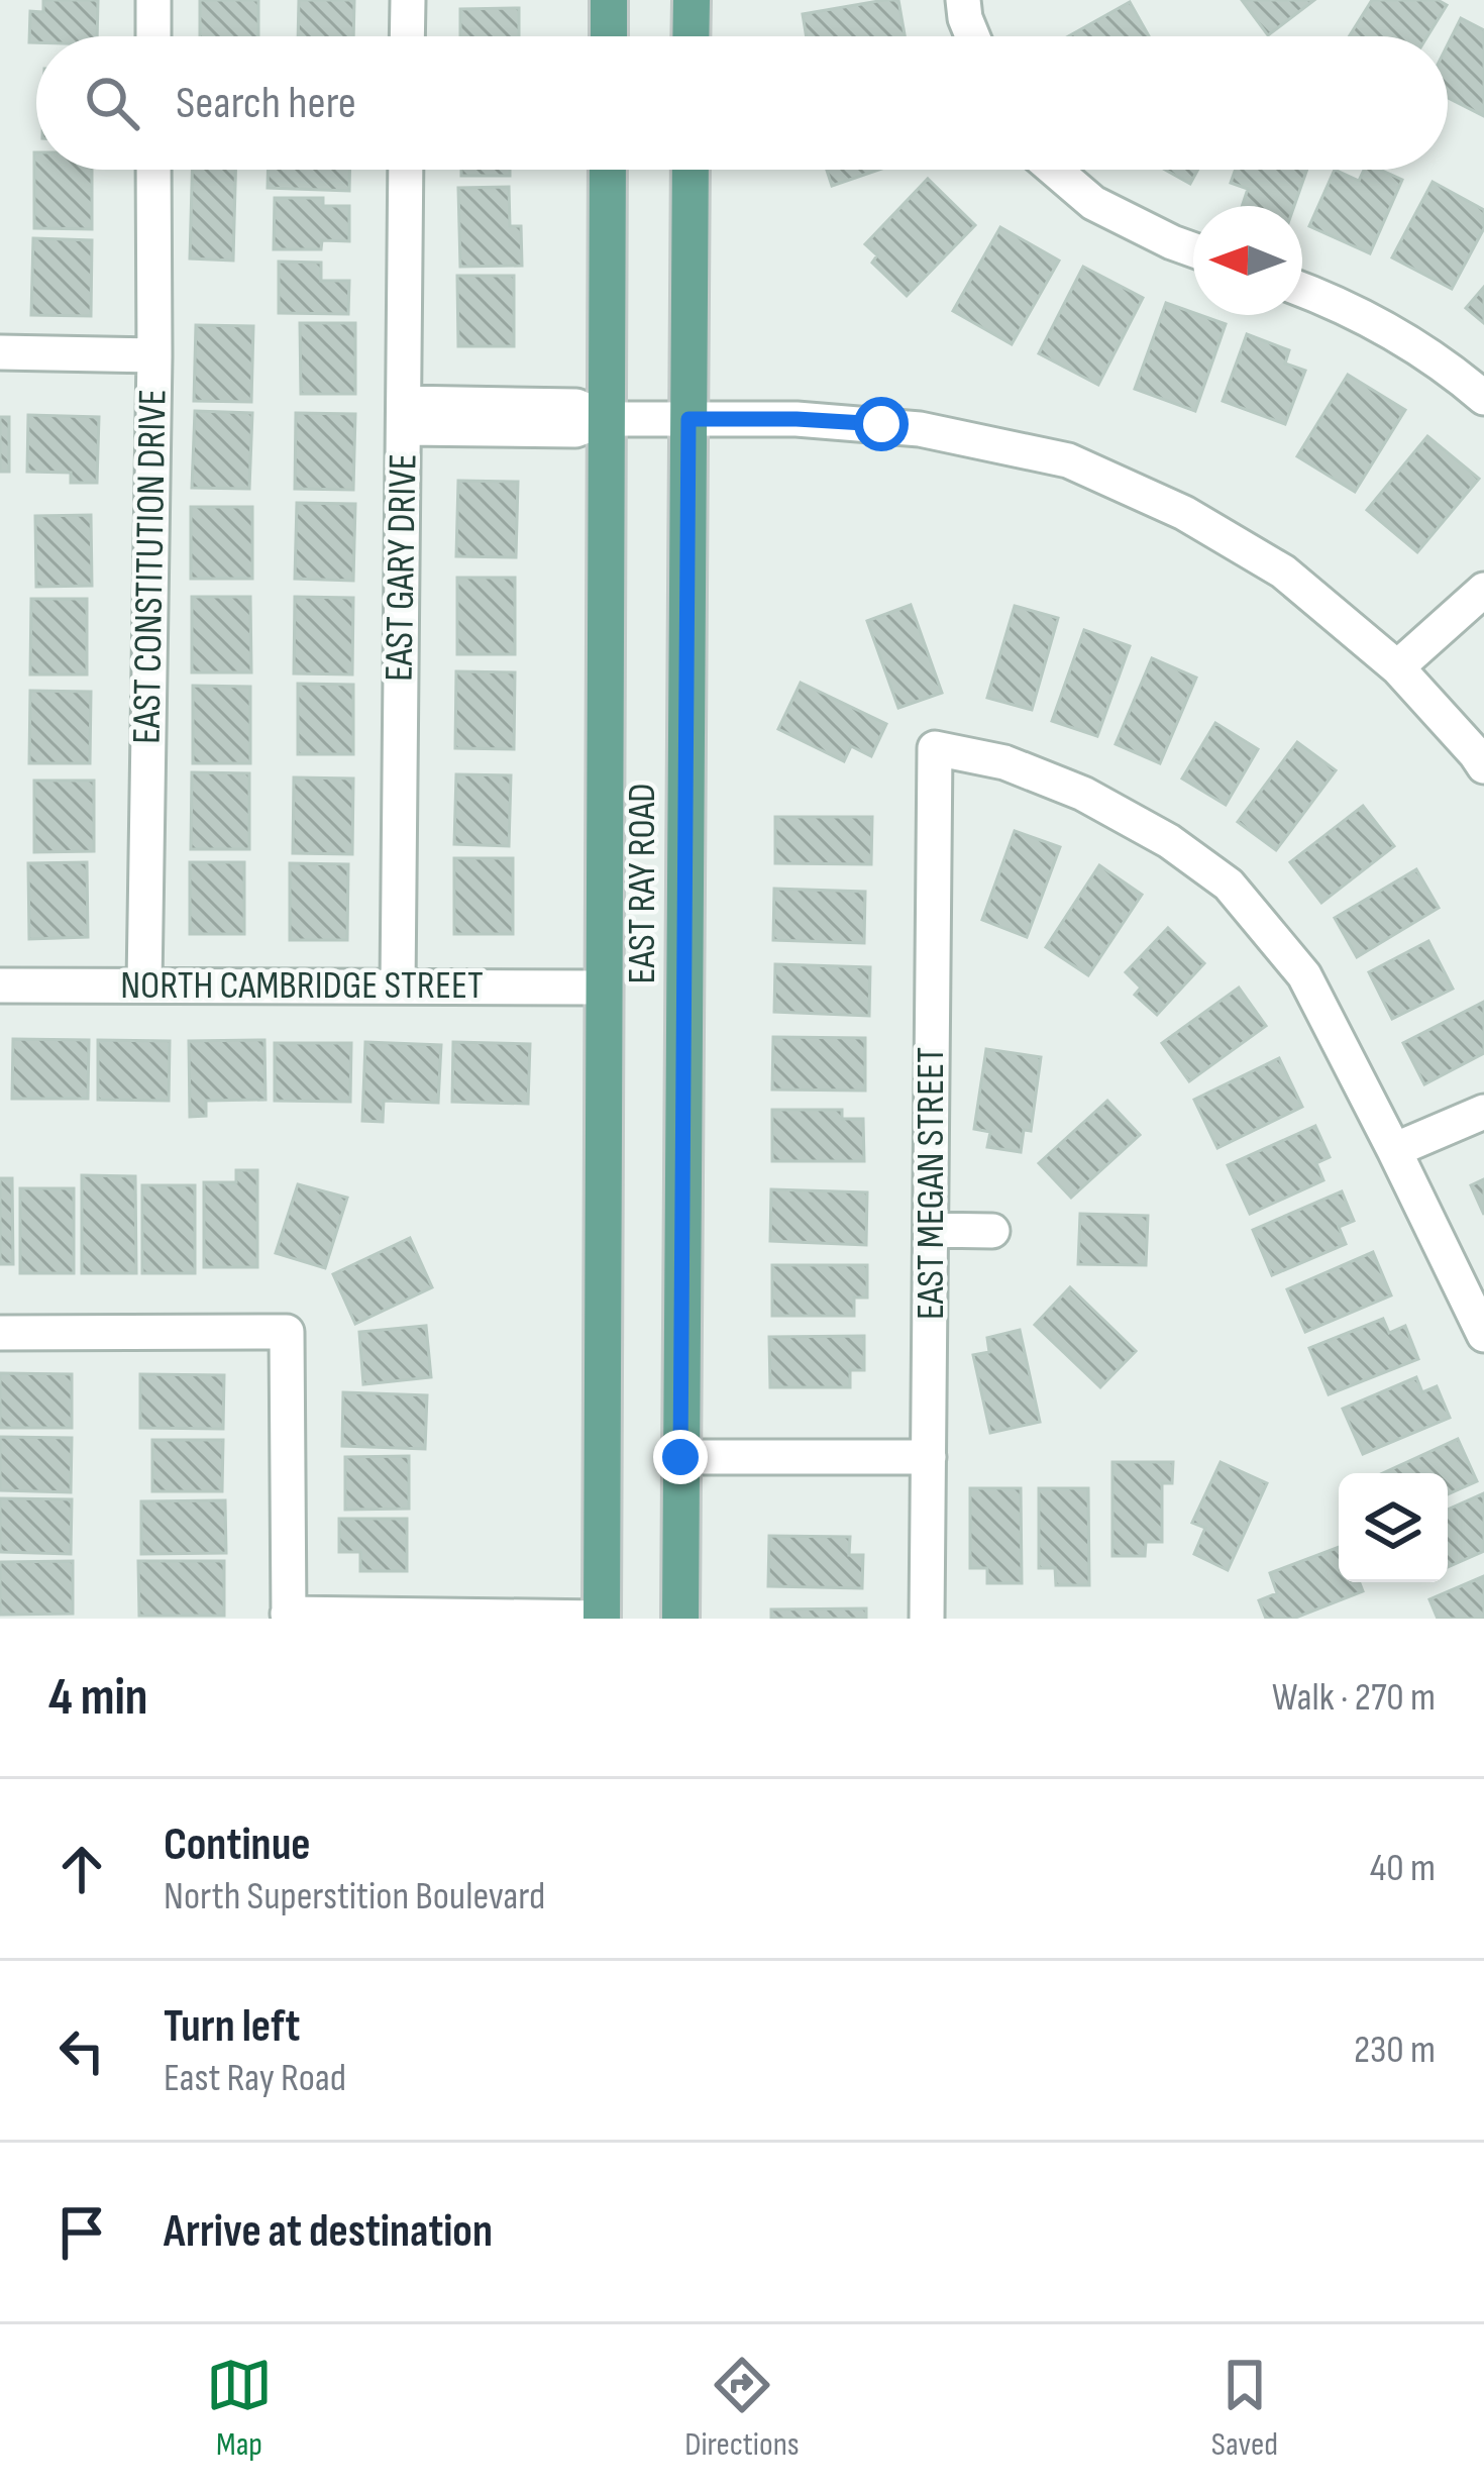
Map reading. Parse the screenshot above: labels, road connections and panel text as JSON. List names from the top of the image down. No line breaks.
{"streets":{"main road":["EAST RAY ROAD"],"street":["EAST CONSTITUTION DRIVE","EAST GARY DRIVE","NORTH CAMBRIDGE STREET","EAST MEGAN STREET"]},"crossings":[["EAST CONSTITUTION DRIVE","NORTH CAMBRIDGE STREET"],["EAST GARY DRIVE","NORTH CAMBRIDGE STREET"],["EAST RAY ROAD","NORTH CAMBRIDGE STREET"]],"north":"left","page":{"search":"Search here","heading":["4 min","Walk · 270 m"],"list":[["Continue","North Superstition Boulevard","40 m"],["Turn left","East Ray Road","230 m"],"Arrive at destination"],"nav":["Map","Directions","Saved"]}}
